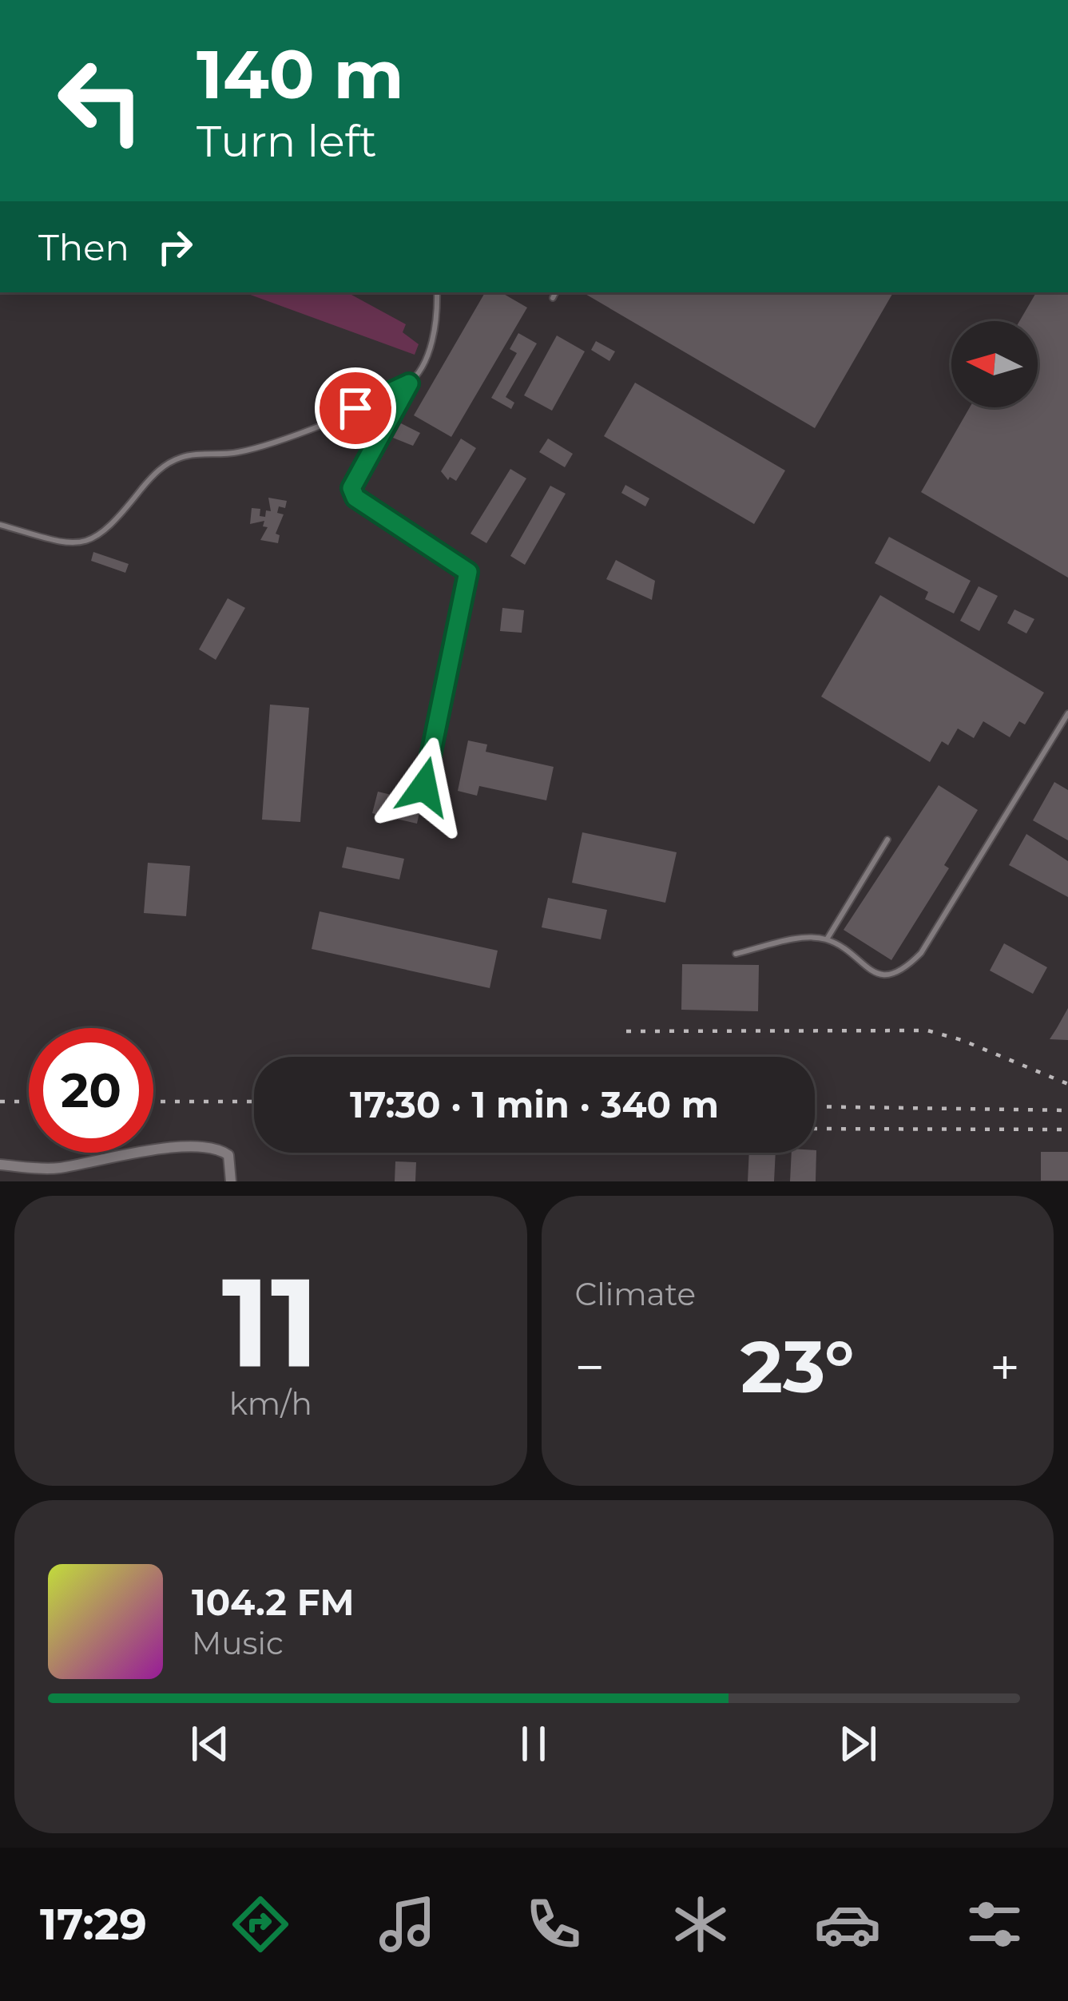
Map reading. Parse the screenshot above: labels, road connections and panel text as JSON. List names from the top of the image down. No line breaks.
{"north":"left","page":{"turn":["140 m","Turn left"],"then":"Then","limit":"20","trip":"17:30 · 1 min · 340 m","tile":[["11","km/h"],"Climate"],"heat":["−","23°","+"],"song":["104.2 FM","Music"],"tabs":"17:29"}}
